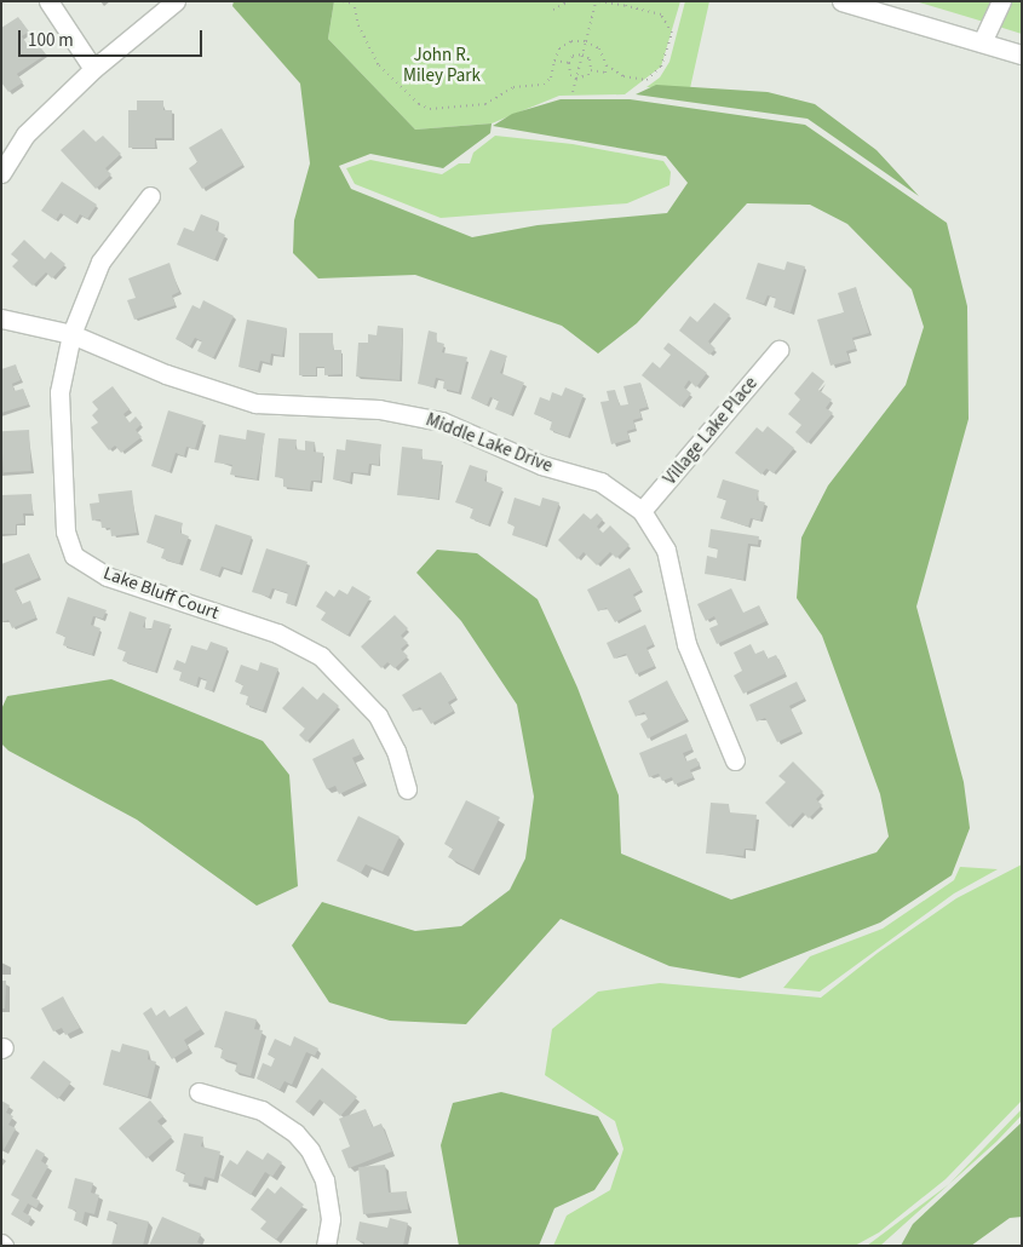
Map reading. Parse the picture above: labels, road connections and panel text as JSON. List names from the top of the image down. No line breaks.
{"streets":{"street":["Village Lake Place","Middle Lake Drive","Lake Bluff Court"]},"crossings":[["Village Lake Place","Middle Lake Drive"],["Middle Lake Drive","Lake Bluff Court"]],"parks":["John R. Miley Park"],"scale_bar":"100 m"}
